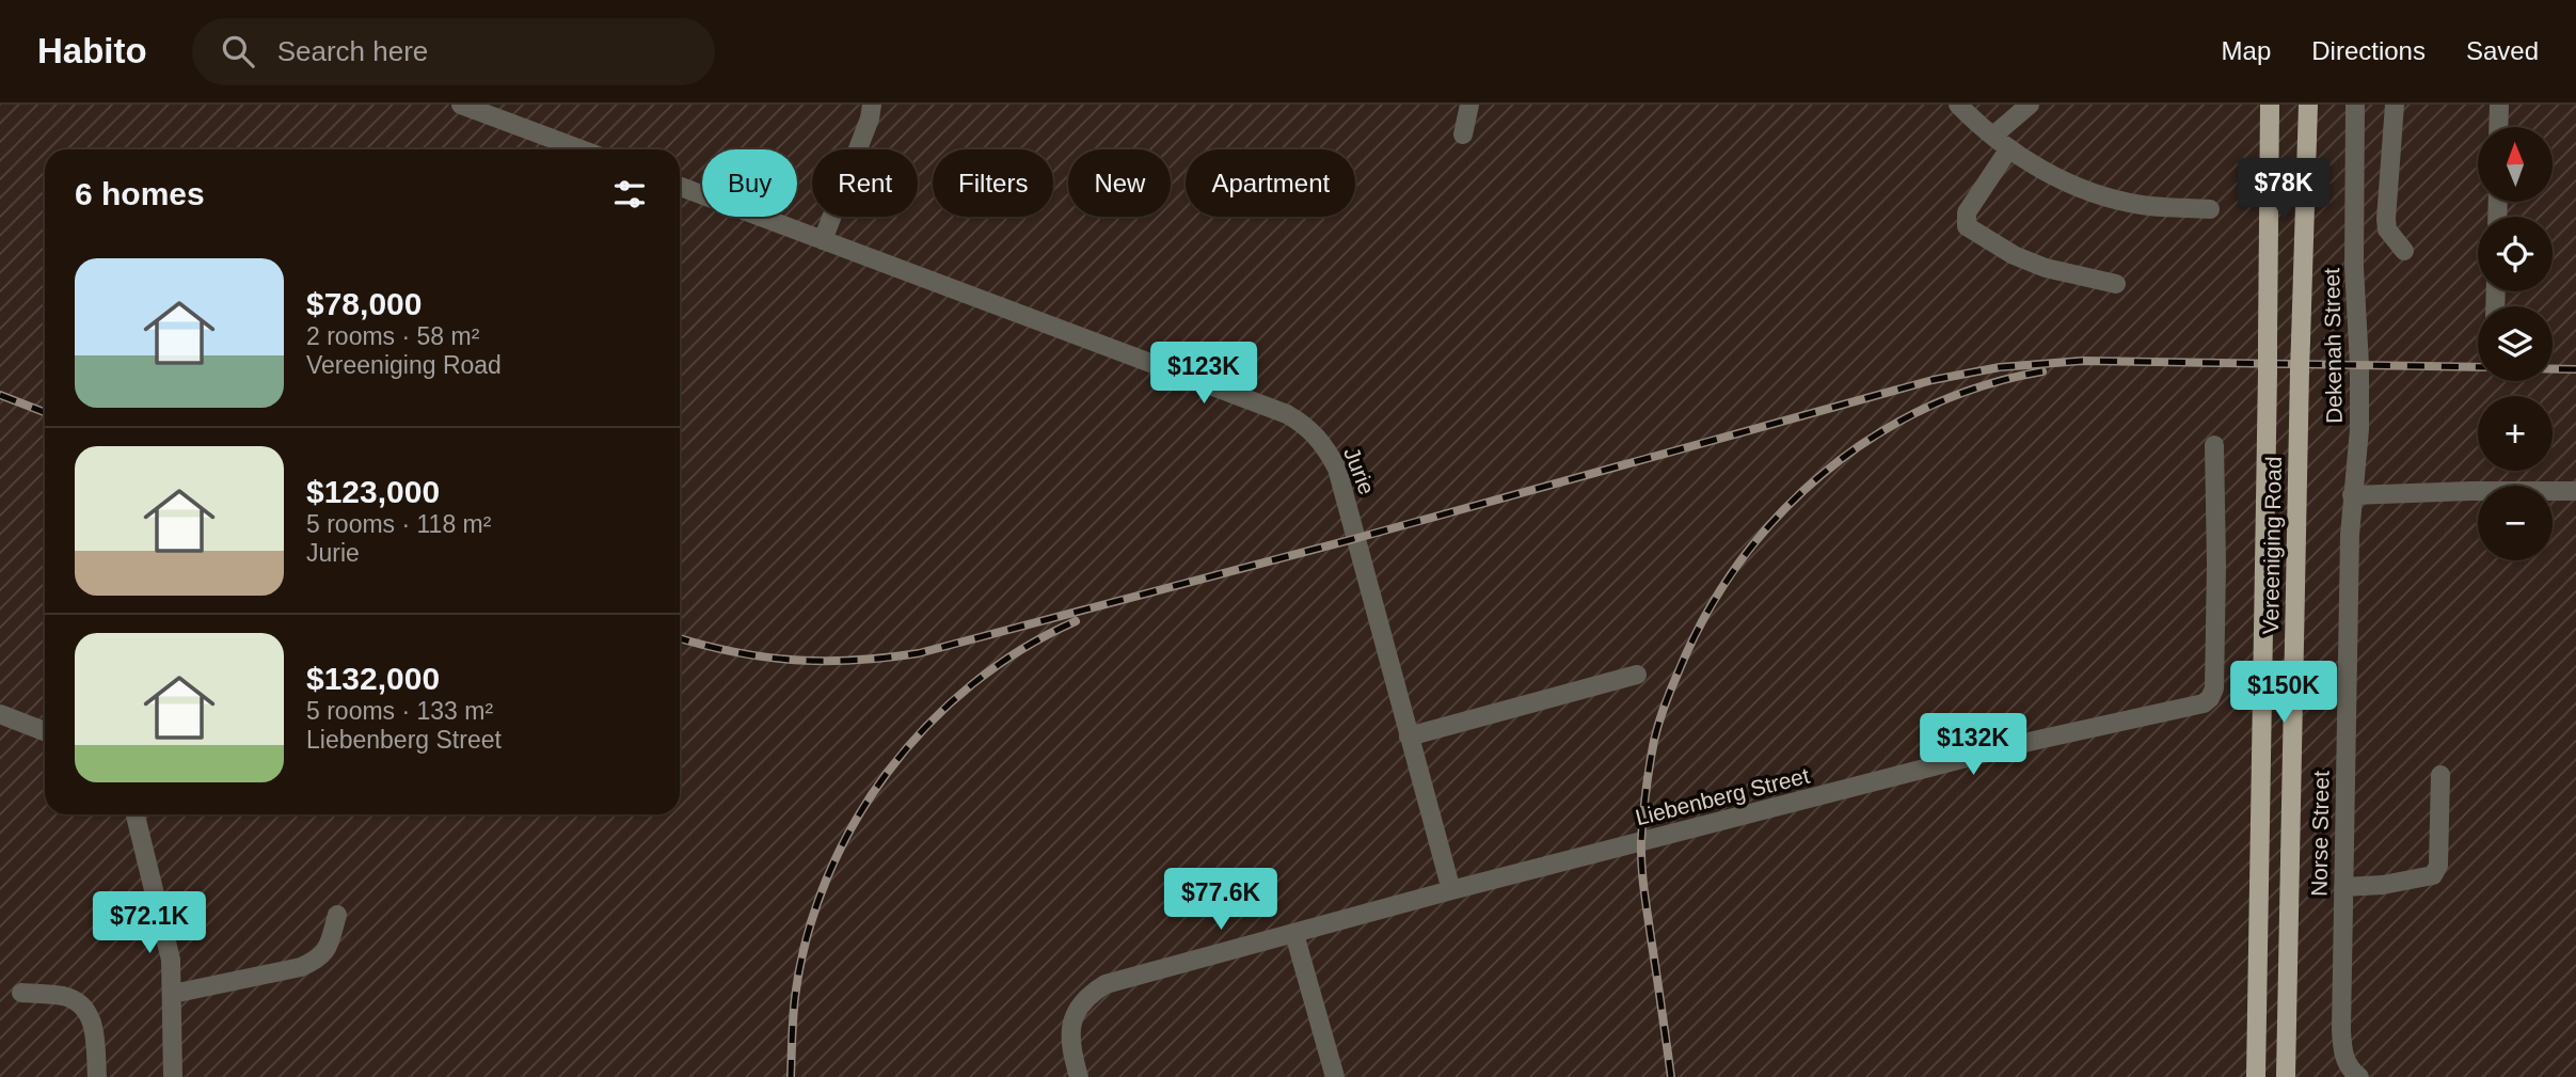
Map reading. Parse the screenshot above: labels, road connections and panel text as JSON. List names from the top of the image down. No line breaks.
{"streets":{"main road":["Vereeniging Road"],"street":["Dekenah Street","Jurie","Liebenberg Street","Norse Street"]},"crossings":[["Dekenah Street","Norse Street"],["Jurie","Liebenberg Street"]],"north":"top","page":{"header":"Habito","search":"Search here","nav":["Map","Directions","Saved"],"map_buttons":["+","−"],"chip":["Buy","Rent","Filters","New","Apartment"],"heading":"6 homes","price":["$78K","$123K","$150K","$132K","$77.6K","$72.1K"],"list":[{"name":"$78,000","note":"2 rooms · 58 m² · Vereeniging Road"},{"name":"$123,000","note":"5 rooms · 118 m² · Jurie"},{"name":"$132,000","note":"5 rooms · 133 m² · Liebenberg Street"}]}}
